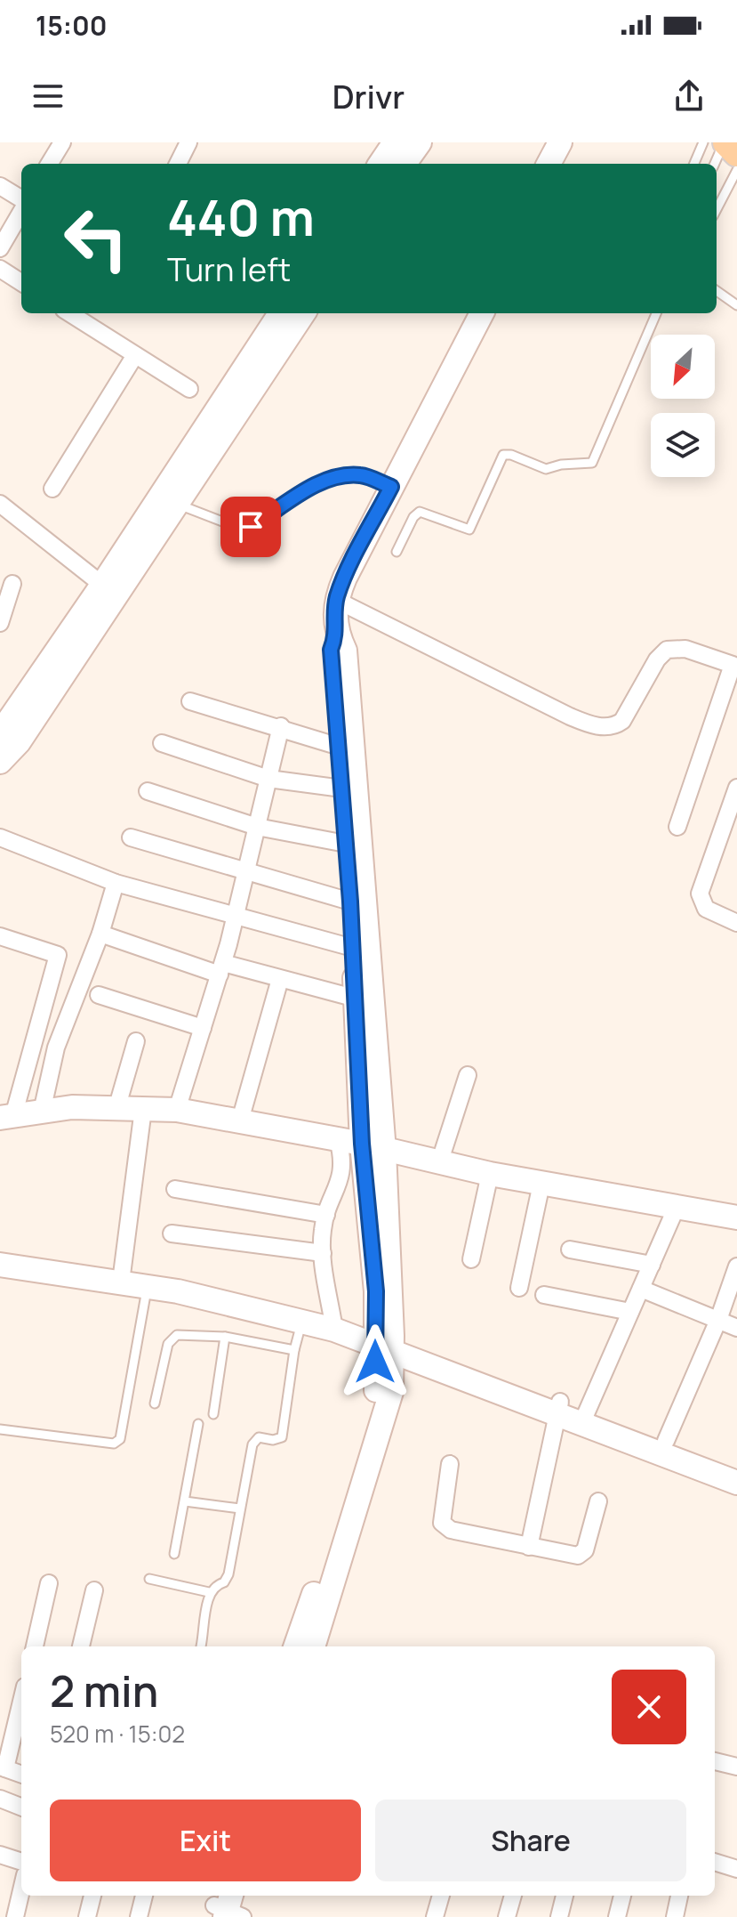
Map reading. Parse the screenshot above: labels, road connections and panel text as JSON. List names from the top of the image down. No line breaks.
{"north":"bottom left","page":{"status":"15:00","header":"Drivr","turn":["440 m","Turn left"],"heading":["2 min","520 m · 15:02"],"buttons":["Exit","Share"]}}
